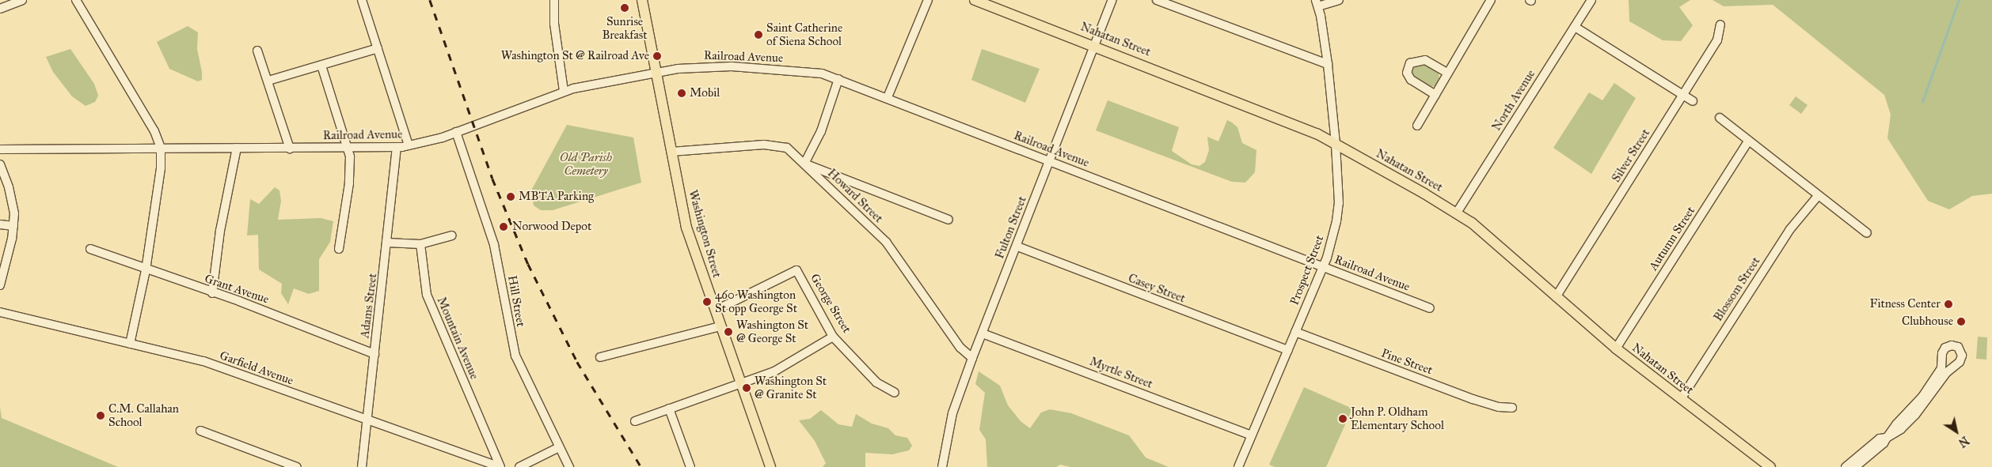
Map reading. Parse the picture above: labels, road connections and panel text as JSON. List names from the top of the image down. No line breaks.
{"streets":{"main road":["Nahatan Street","Washington Street"],"street":["Railroad Avenue","North Avenue","Silver Street","Howard Street","Fulton Street","Autumn Street","Prospect Street","Casey Street","Grant Avenue","Blossom Street","Hill Street","George Street","Adams Street","Mountain Avenue","Pine Street","Garfield Avenue","Myrtle Street"]},"crossings":[["Nahatan Street","North Avenue"],["Nahatan Street","Silver Street"],["Nahatan Street","Fulton Street"],["Nahatan Street","Autumn Street"],["Nahatan Street","Prospect Street"],["Nahatan Street","Blossom Street"],["Railroad Avenue","Fulton Street"],["Railroad Avenue","Washington Street"],["Railroad Avenue","Prospect Street"],["Railroad Avenue","Hill Street"],["Railroad Avenue","Adams Street"],["Howard Street","Fulton Street"],["Howard Street","Washington Street"],["Fulton Street","Casey Street"],["Fulton Street","Myrtle Street"],["Washington Street","George Street"],["Prospect Street","Casey Street"],["Prospect Street","Pine Street"],["Prospect Street","Myrtle Street"],["Grant Avenue","Adams Street"],["Adams Street","Garfield Avenue"],["Mountain Avenue","Garfield Avenue"]],"parks":["Old Parish Cemetery"],"places":["Sunrise Breakfast","Saint Catherine of Siena School","Washington St @ Railroad Ave","Mobil","MBTA Parking","Norwood Depot","460 Washington St opp George St","Fitness Center","Clubhouse","Washington St @ George St","Washington St @ Granite St","C.M. Callahan School","John P. Oldham Elementary School"],"north":"bottom right"}
